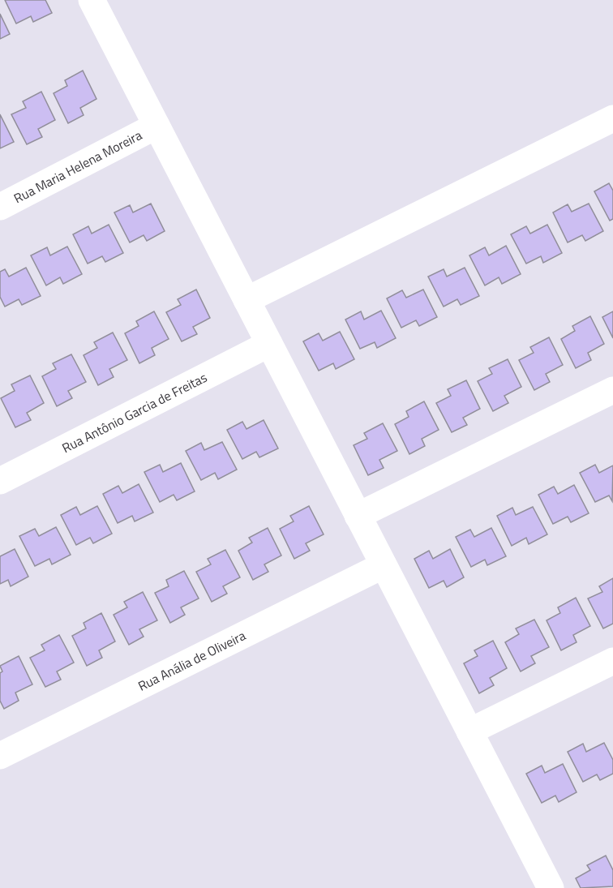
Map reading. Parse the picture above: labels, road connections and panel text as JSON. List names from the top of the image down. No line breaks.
{"streets":{"street":["Rua Maria Helena Moreira","Rua Antônio Garcia de Freitas","Rua Anália de Oliveira"]}}
